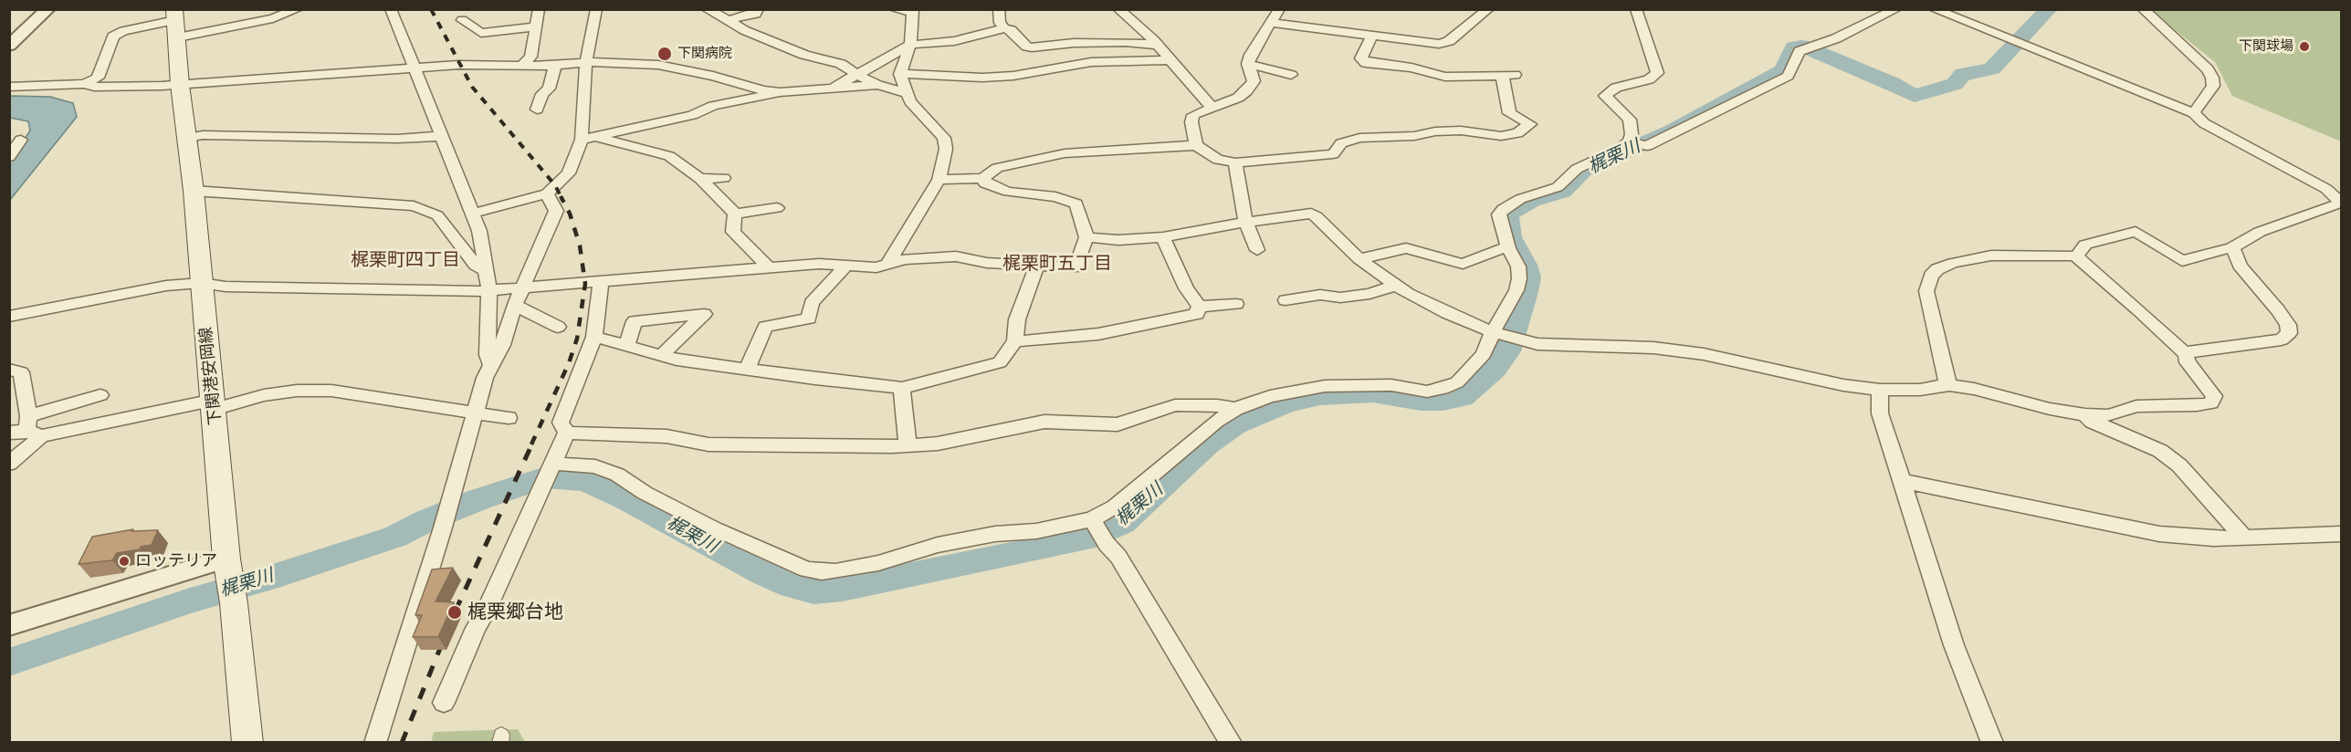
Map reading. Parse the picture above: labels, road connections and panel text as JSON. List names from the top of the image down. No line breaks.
{"streets":{"main road":["下関港安岡線"]},"districts":["梶栗町四丁目","梶栗町五丁目"],"water":["梶栗川"],"places":["下関球場","下関病院","ロッテリア","梶栗郷台地"]}
